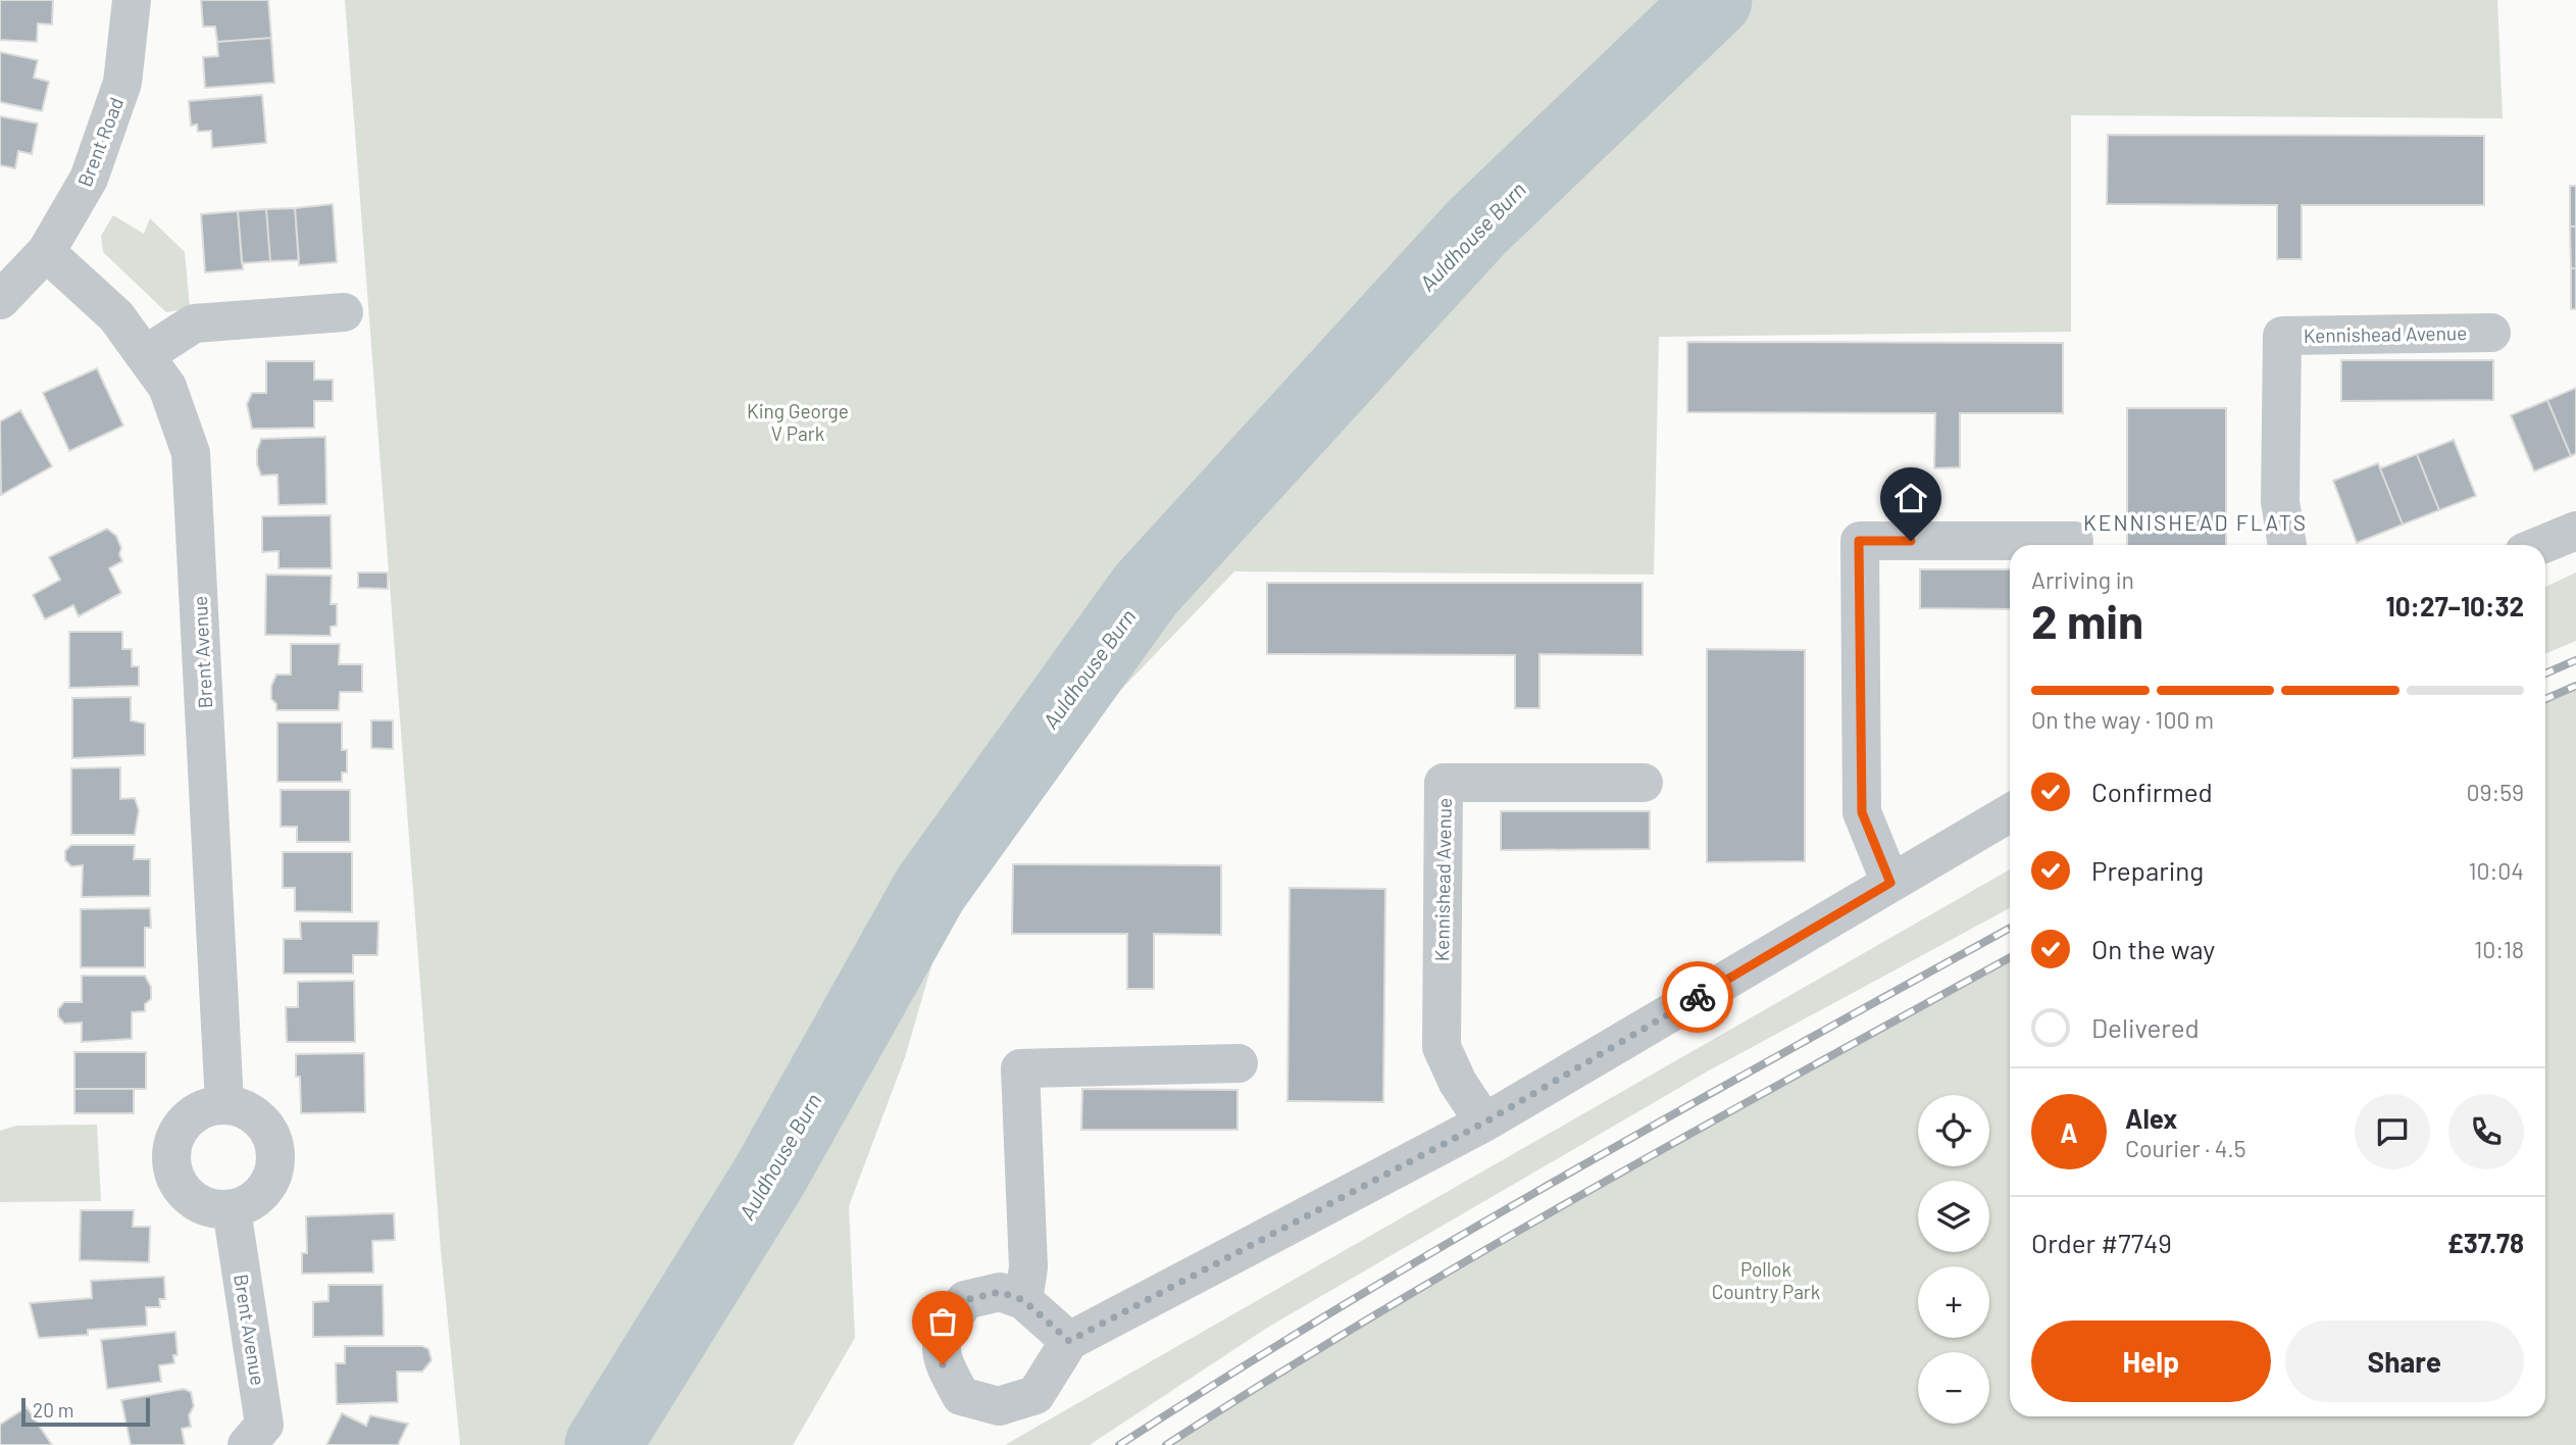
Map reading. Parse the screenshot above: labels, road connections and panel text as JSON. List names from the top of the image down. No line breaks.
{"streets":{"street":["Brent Road","Kennishead Avenue","Brent Avenue"]},"crossings":[["Brent Road","Brent Avenue"]],"districts":["KENNISHEAD FLATS"],"water":["Auldhouse Burn"],"parks":["King George V Park","Pollok Country Park"],"scale_bar":"20 m","page":{"heading":["2 min","Arriving in","10:27–10:32"],"panel":["Alex","Courier · 4.5","Order #7749","£37.78"],"bar":"On the way · 100 m","list":[["Confirmed","09:59"],["Preparing","10:04"],["On the way","10:18"],"Delivered"],"round":"A","map_buttons":["+","−"],"buttons":["Help","Share"],"scale":"20 m"}}
